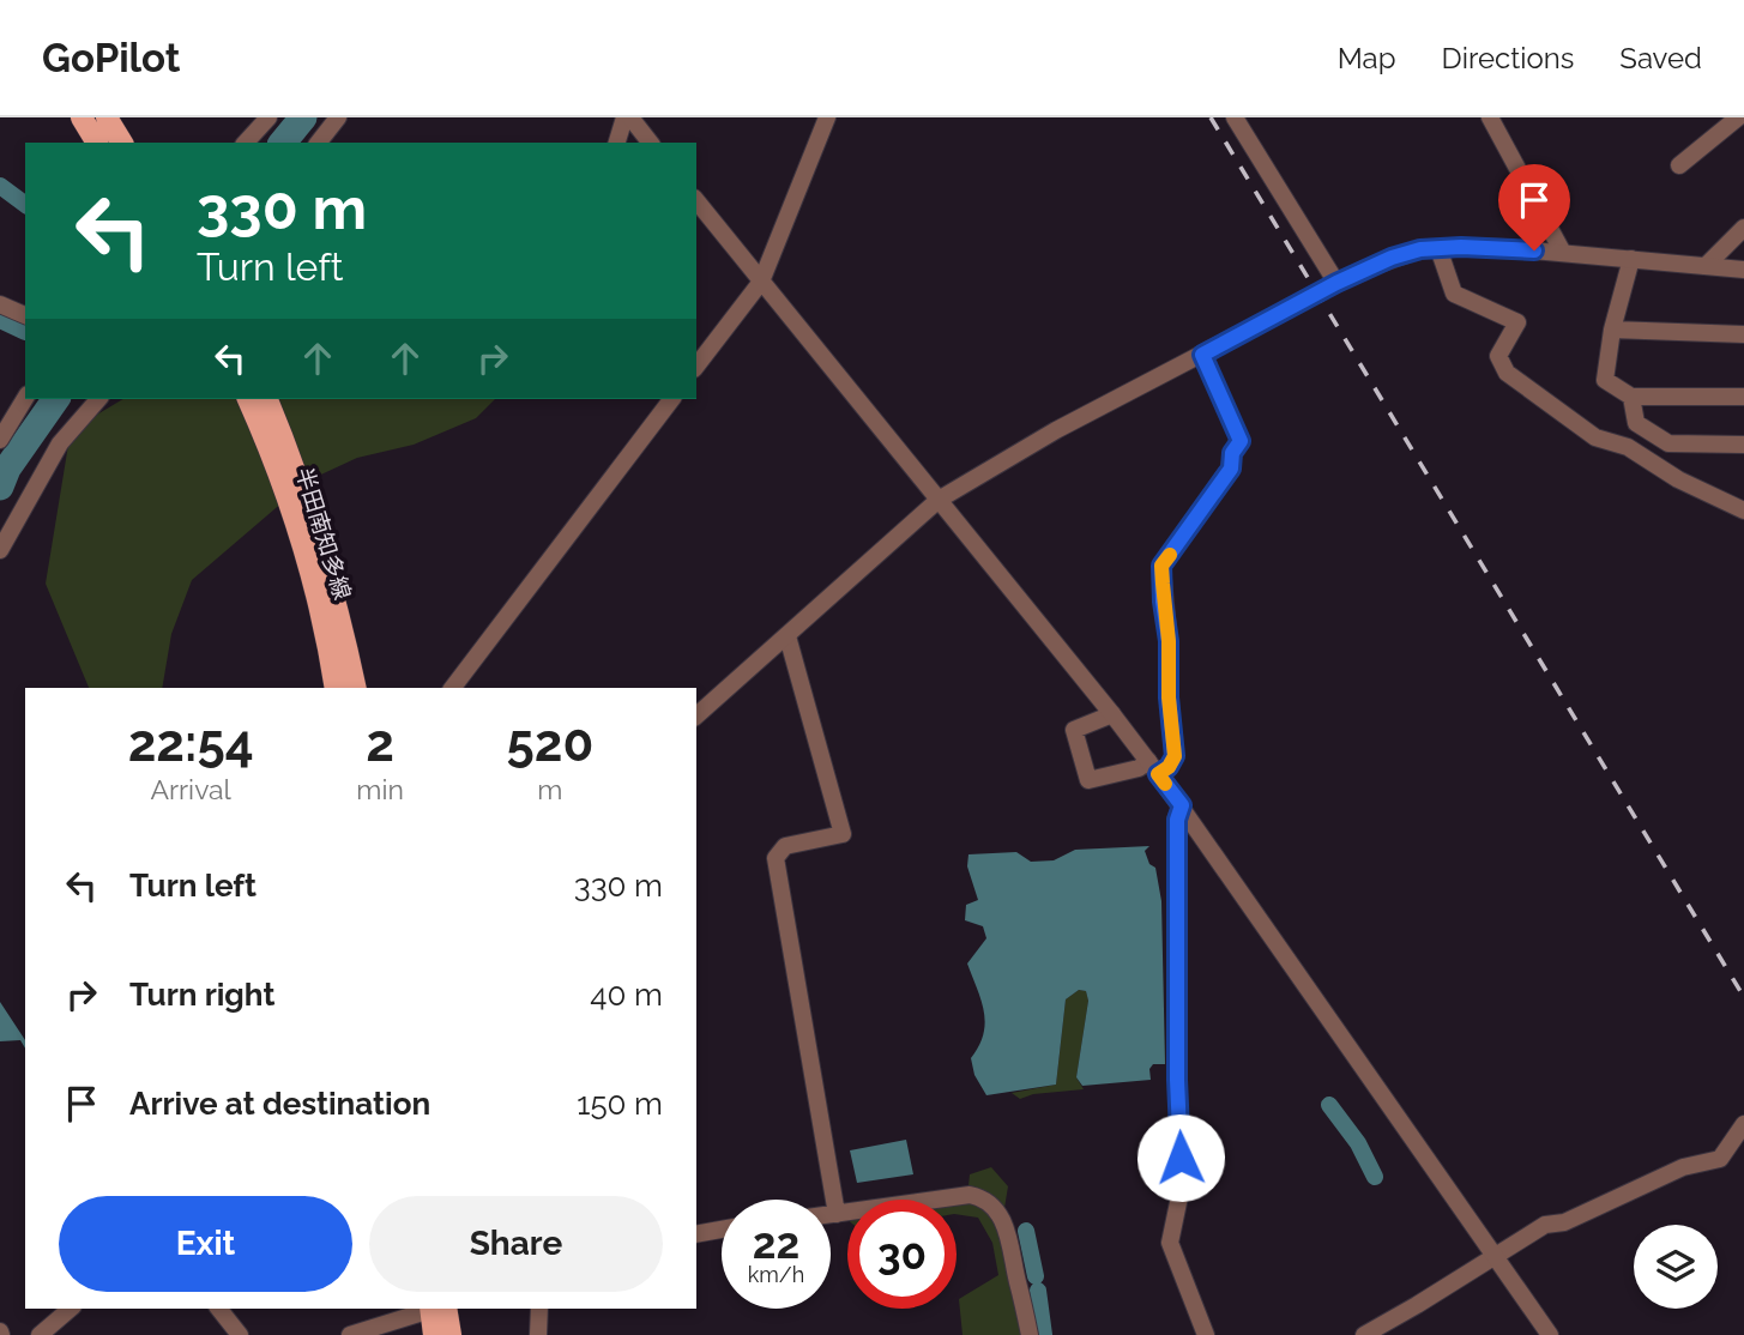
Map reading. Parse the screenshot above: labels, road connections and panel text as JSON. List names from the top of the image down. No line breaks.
{"streets":{"main road":["半田南知多線"]},"page":{"header":"GoPilot","nav":["Map","Directions","Saved"],"turn":["330 m","Turn left"],"eta":["22:54","Arrival","2","min","520","m"],"list":[{"name":"Turn left","value":"330 m"},{"name":"Turn right","value":"40 m"},{"name":"Arrive at destination","value":"150 m"}],"buttons":["Exit","Share"],"speed":"22 km/h","limit":"30"}}
